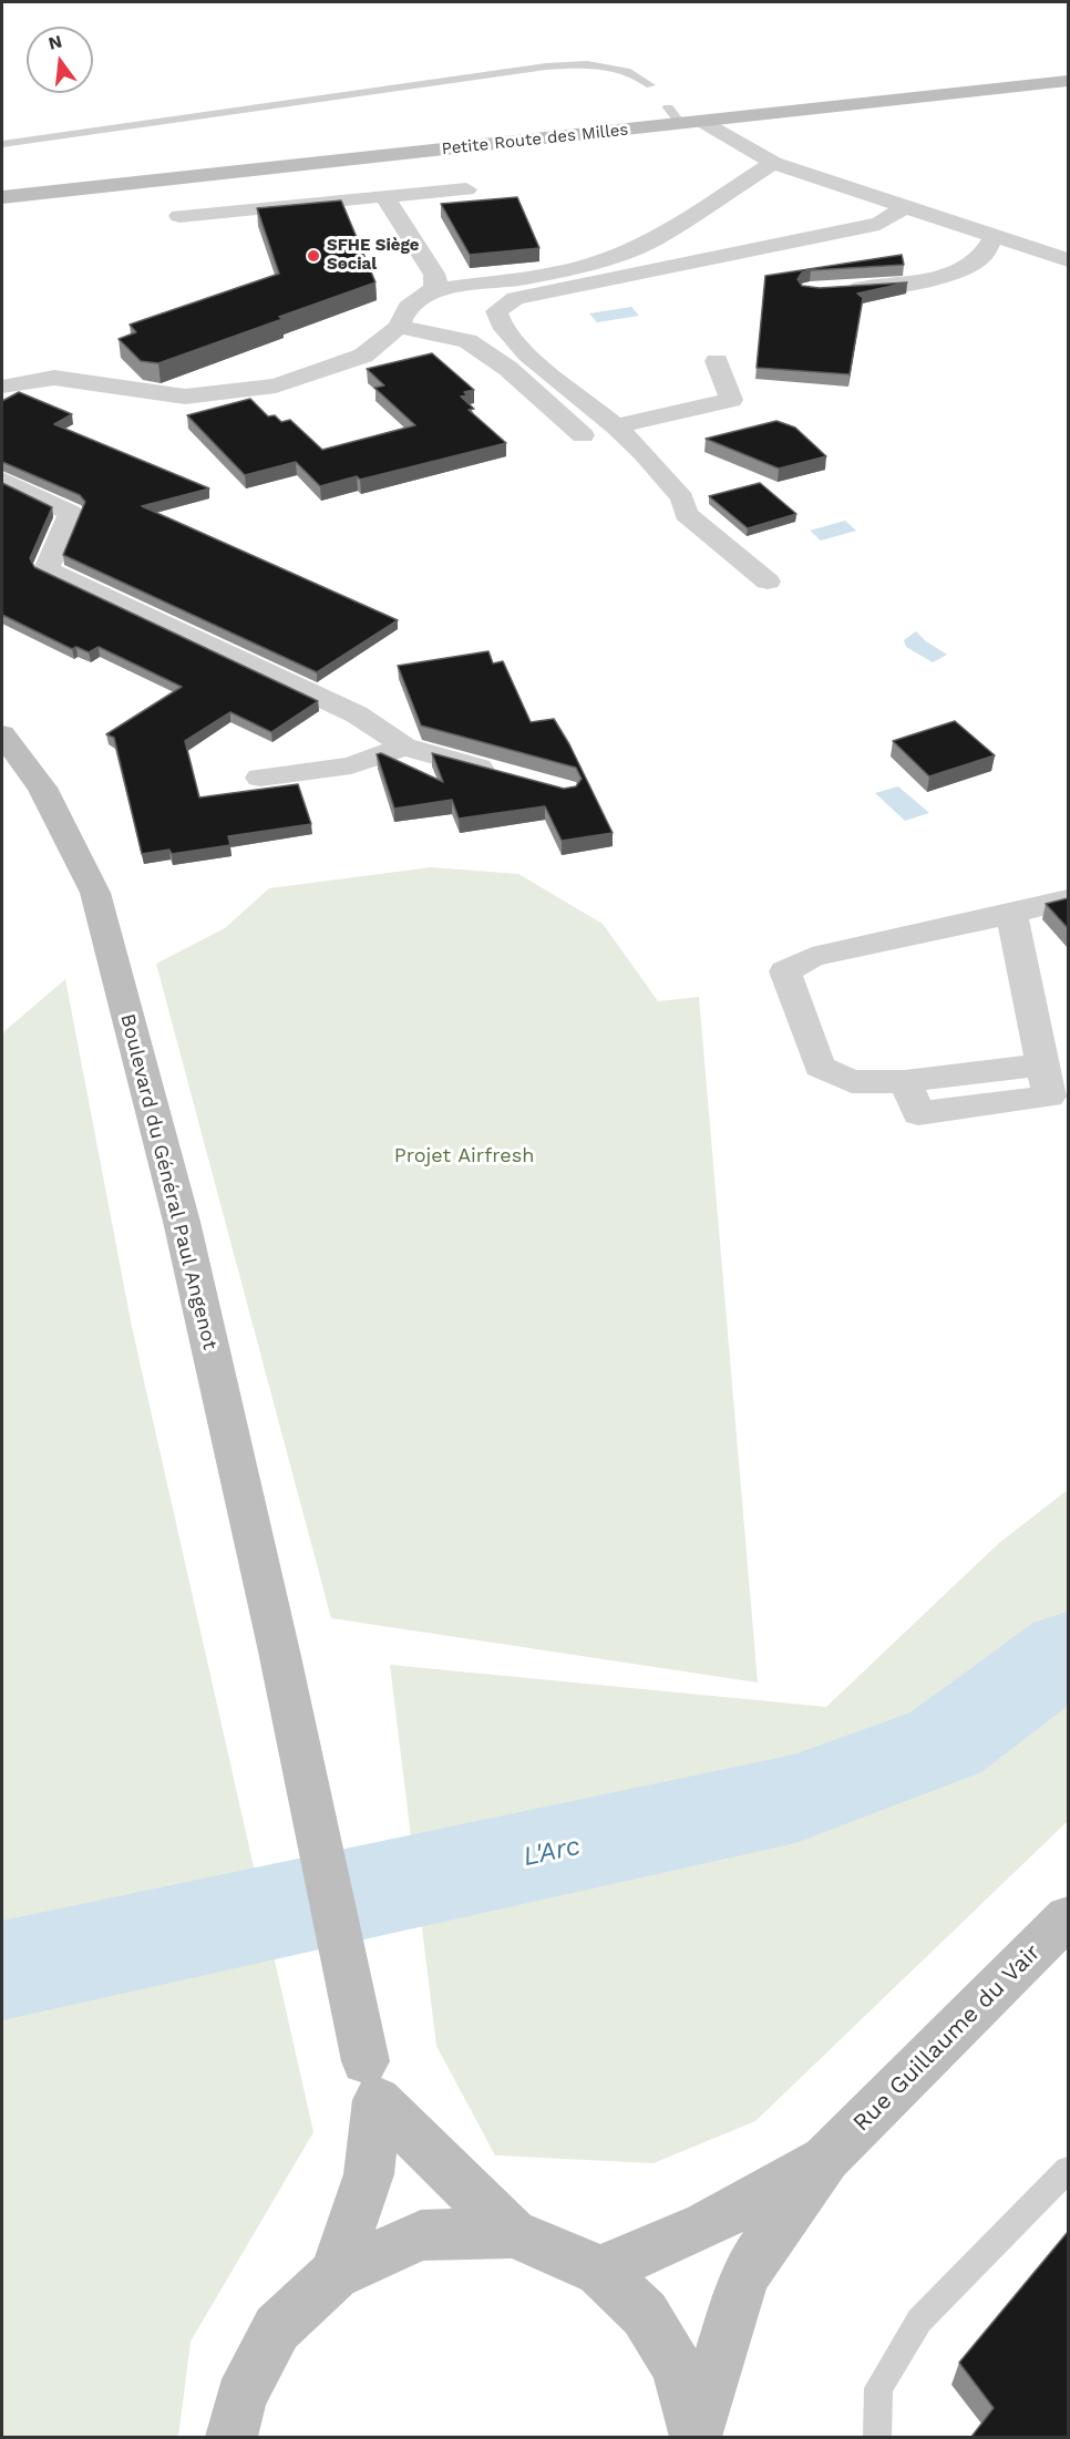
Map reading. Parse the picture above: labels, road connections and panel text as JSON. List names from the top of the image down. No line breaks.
{"streets":{"main road":["Petite Route des Milles","Boulevard du Général Paul Angenot","Rue Guillaume du Vair"]},"water":["L'Arc"],"parks":["Projet Airfresh"],"places":["SFHE Siège Social"],"north":"top"}
